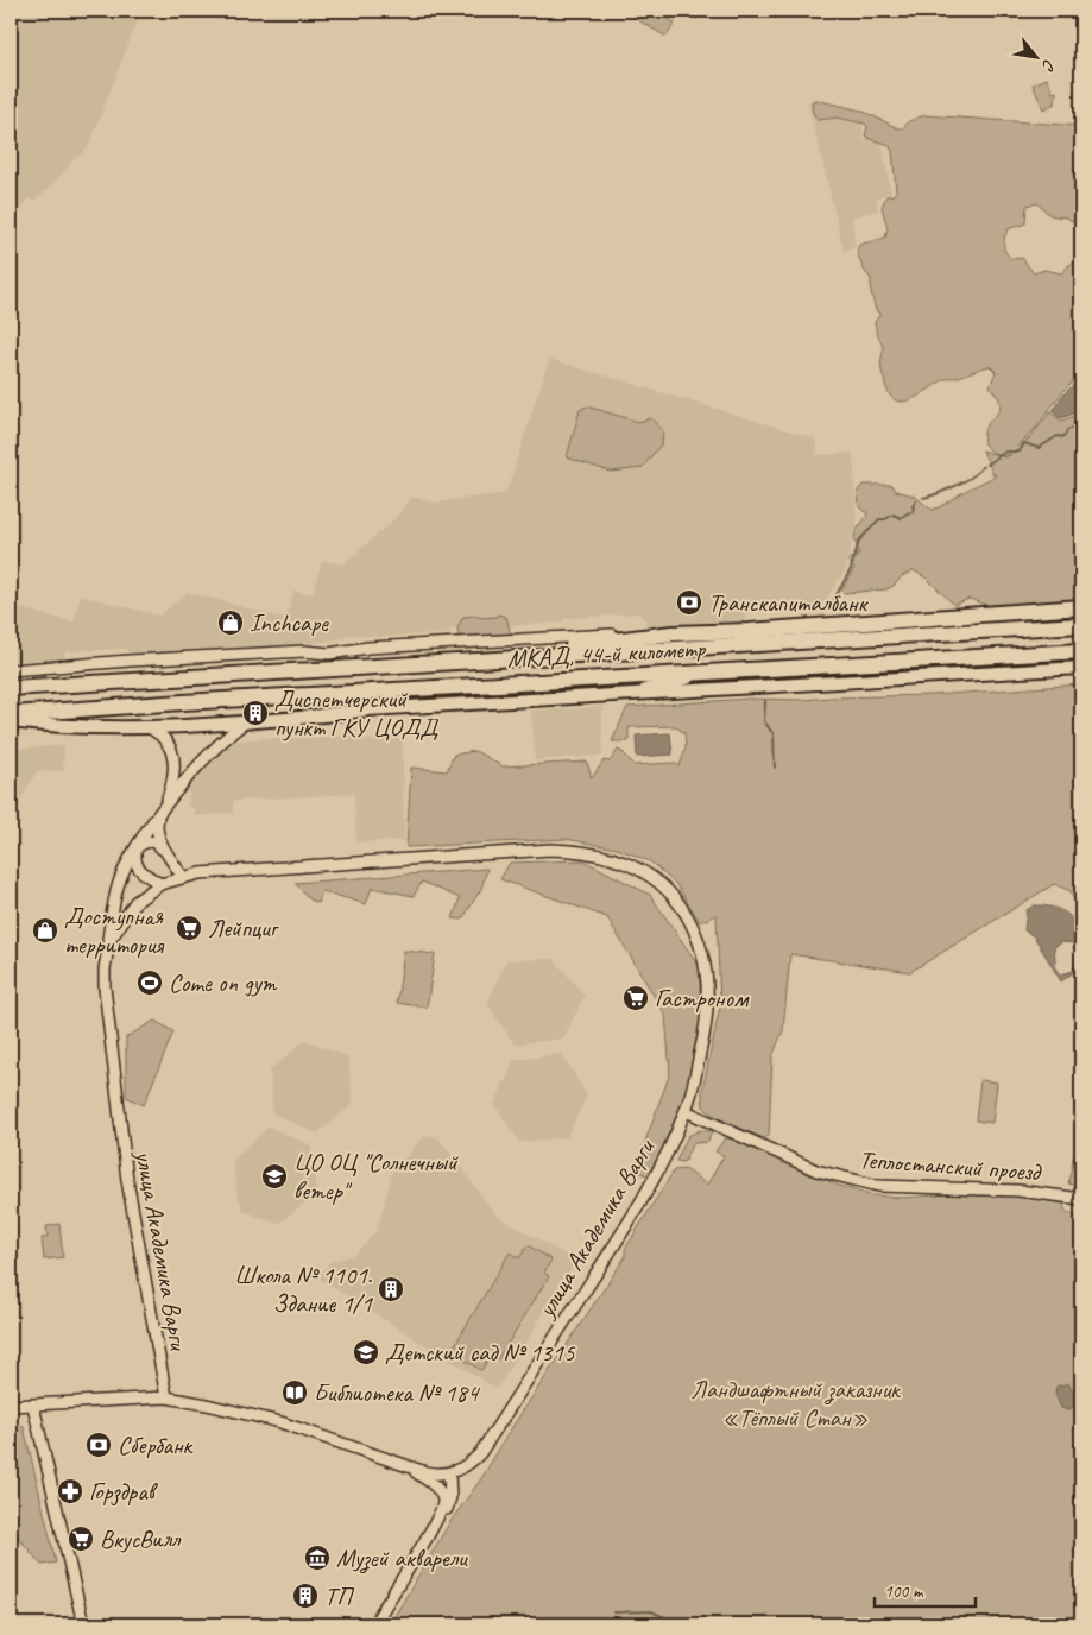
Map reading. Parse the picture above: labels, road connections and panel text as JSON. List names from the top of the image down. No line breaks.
{"streets":{"highway":["МКАД, 44-й километр"],"street":["Теплостанский проезд","улица Академика Варги"]},"crossings":[["Теплостанский проезд","улица Академика Варги"]],"parks":["Ландшафтный заказник «Тёплый Стан»"],"places":{"bank":["Транскапиталбанк","Сбербанк"],"shop":["Inchcape","Доступная территория"],"building":["Диспетчерский пункт ГКУ ЦОДД","Школа № 1101. Здание 1/1","ТП"],"supermarket":["Лейпциг","Гастроном","ВкусВилл"],"sports":["Come on gym"],"school or university":["ЦО ОЦ \"Солнечный ветер\"","Детский сад № 1315"],"library":["Библиотека № 184"],"pharmacy":["Горздрав"],"museum":["Музей акварели"]},"scale_bar":"100 m","north":"bottom right"}
